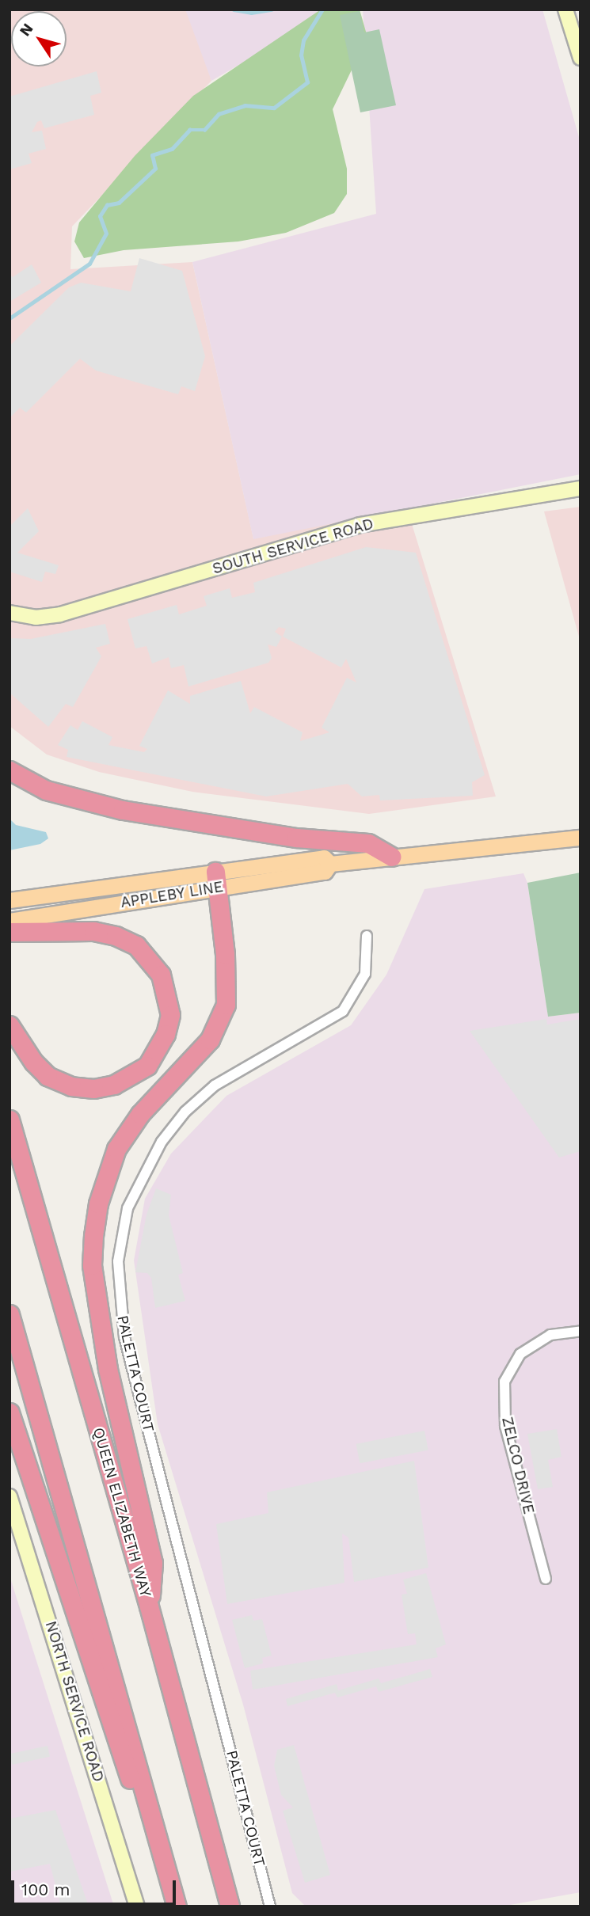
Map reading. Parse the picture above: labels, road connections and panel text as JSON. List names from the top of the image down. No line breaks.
{"streets":{"highway":["QUEEN ELIZABETH WAY"],"main road":["APPLEBY LINE"],"street":["SOUTH SERVICE ROAD","PALETTA COURT","ZELCO DRIVE","NORTH SERVICE ROAD"]},"scale_bar":"100 m","north":"top left"}
